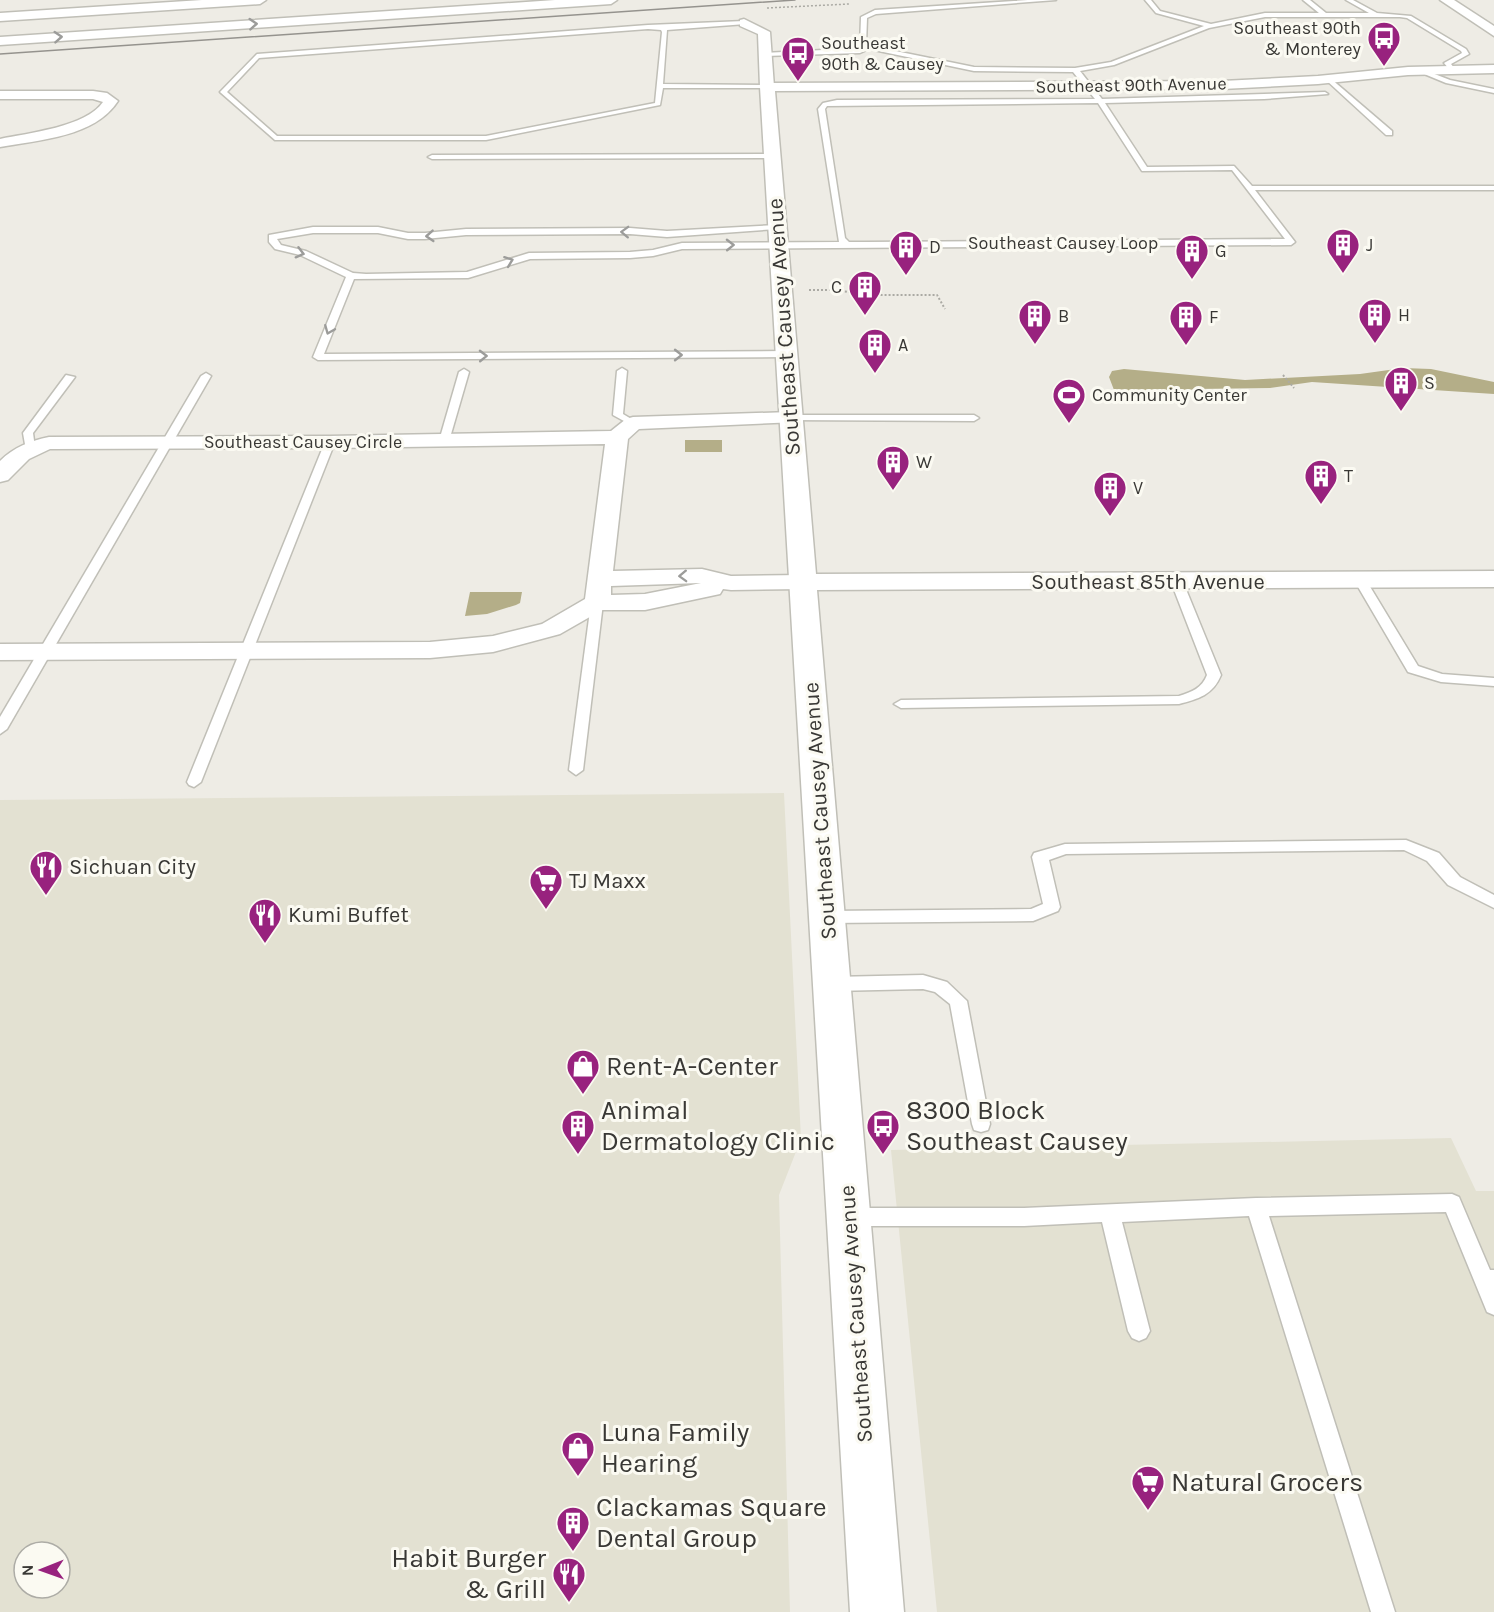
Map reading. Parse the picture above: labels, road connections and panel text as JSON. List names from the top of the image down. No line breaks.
{"streets":{"main road":["Southeast 90th Avenue","Southeast Causey Avenue","Southeast 85th Avenue"],"street":["Southeast Causey Circle"],"lane":["Southeast Causey Loop"]},"crossings":[["Southeast 90th Avenue","Southeast Causey Loop"],["Southeast 90th Avenue","Southeast Causey Avenue"],["Southeast Causey Avenue","Southeast Causey Circle"],["Southeast Causey Avenue","Southeast 85th Avenue"]],"places":{"bus stop":["Southeast 90th & Monterey","Southeast 90th & Causey","8300 Block Southeast Causey"],"building":["J","D","G","C","H","B","F","A","S","W","T","V","Animal Dermatology Clinic","Clackamas Square Dental Group"],"sports":["Community Center"],"restaurant":["Sichuan City","Kumi Buffet","Habit Burger & Grill"],"supermarket":["TJ Maxx","Natural Grocers"],"shop":["Rent-A-Center","Luna Family Hearing"]},"north":"left"}
